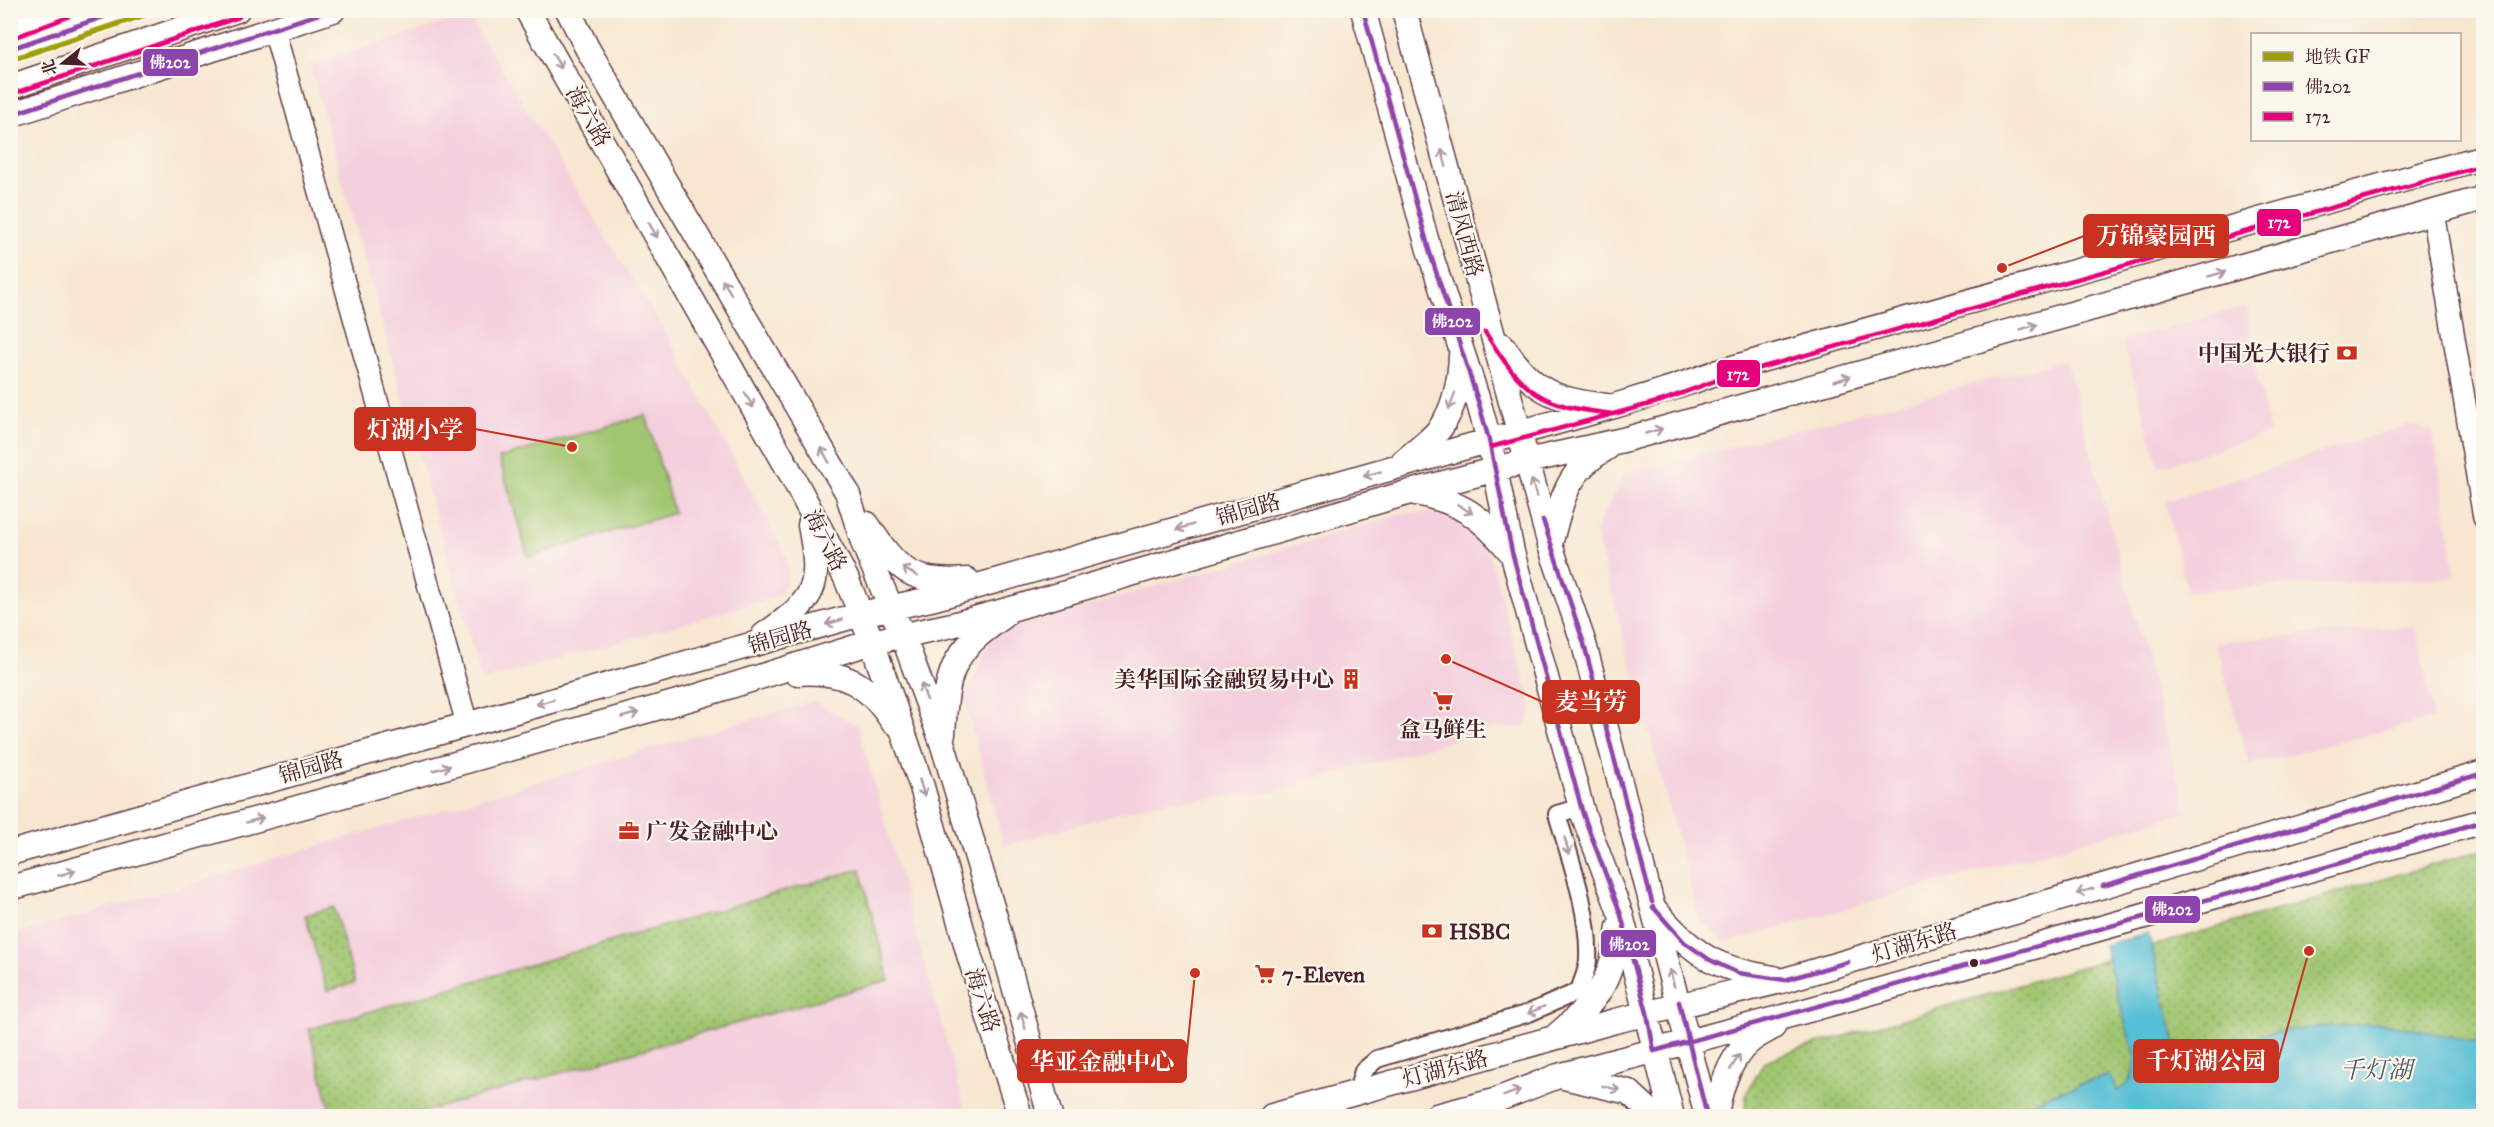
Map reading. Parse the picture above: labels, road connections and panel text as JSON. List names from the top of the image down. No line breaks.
{"streets":{"main road":["海六路","清风西路","锦园路","灯湖东路"]},"crossings":[["海六路","锦园路"],["清风西路","锦园路"],["清风西路","灯湖东路"]],"water":["千灯湖"],"places":{"other":["万锦豪园西","灯湖小学","麦当劳","千灯湖公园","华亚金融中心"],"bank":["中国光大银行","HSBC"],"building":["美华国际金融贸易中心"],"supermarket":["盒马鲜生","7-Eleven"],"office":["广发金融中心"]},"lines":["metro line GF","transit line 佛202","transit line 172"],"legend":["地铁 GF","佛202","172"],"north":"left"}
